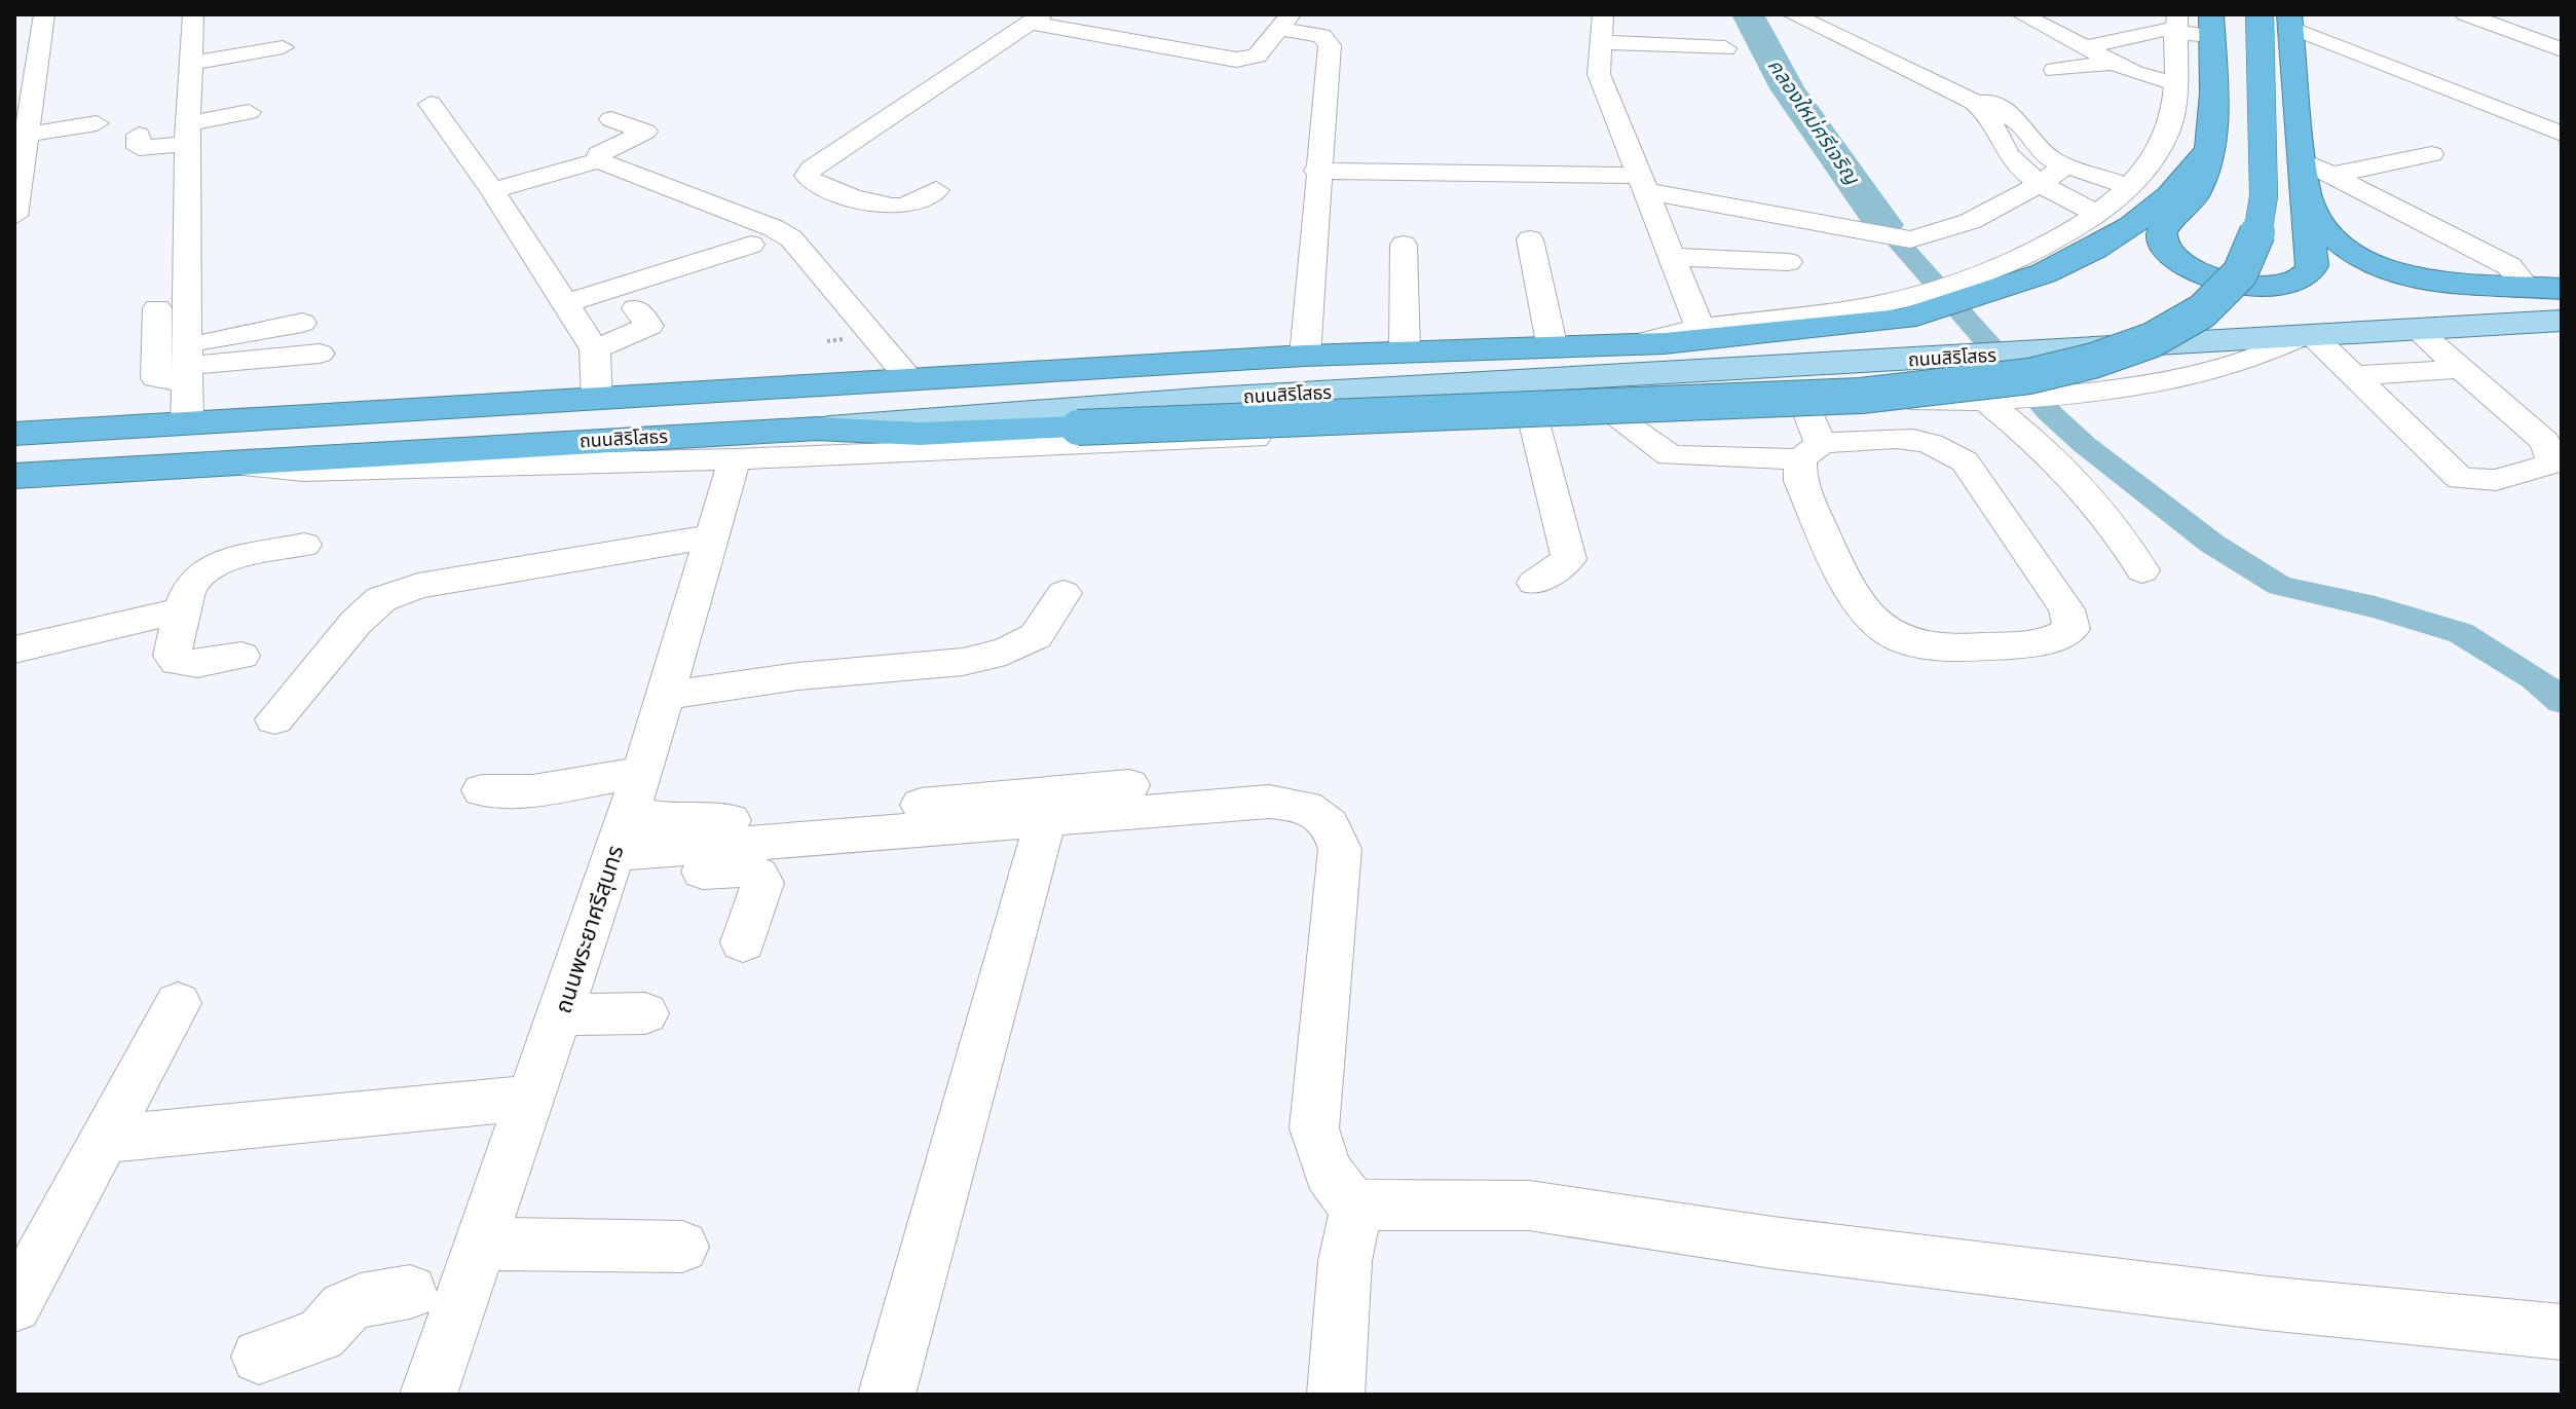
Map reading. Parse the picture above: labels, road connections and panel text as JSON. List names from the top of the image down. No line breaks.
{"streets":{"highway":["ถนนสิริโสธร"],"street":["ถนนพระยาศรีสุนทร"]},"water":["คลองใหม่ศรีเจริญ"]}
